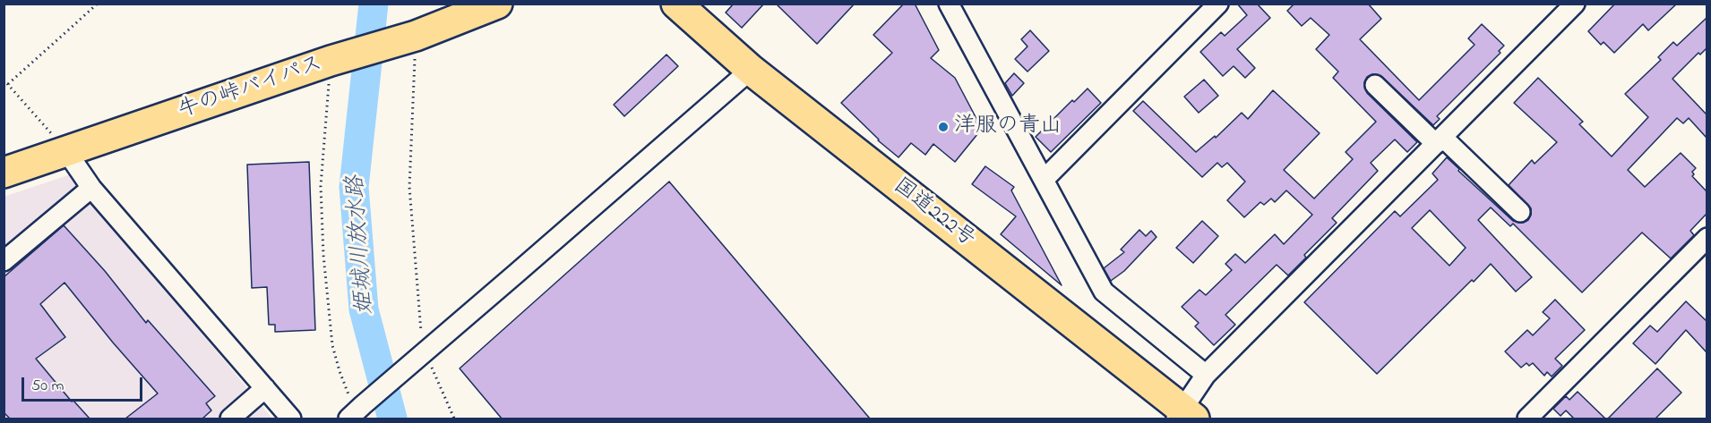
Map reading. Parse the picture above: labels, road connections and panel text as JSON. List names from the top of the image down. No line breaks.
{"streets":{"highway":["牛の峠バイパス","国道222号"]},"water":["姫城川放水路"],"places":["洋服の青山"],"scale_bar":"50 m"}
